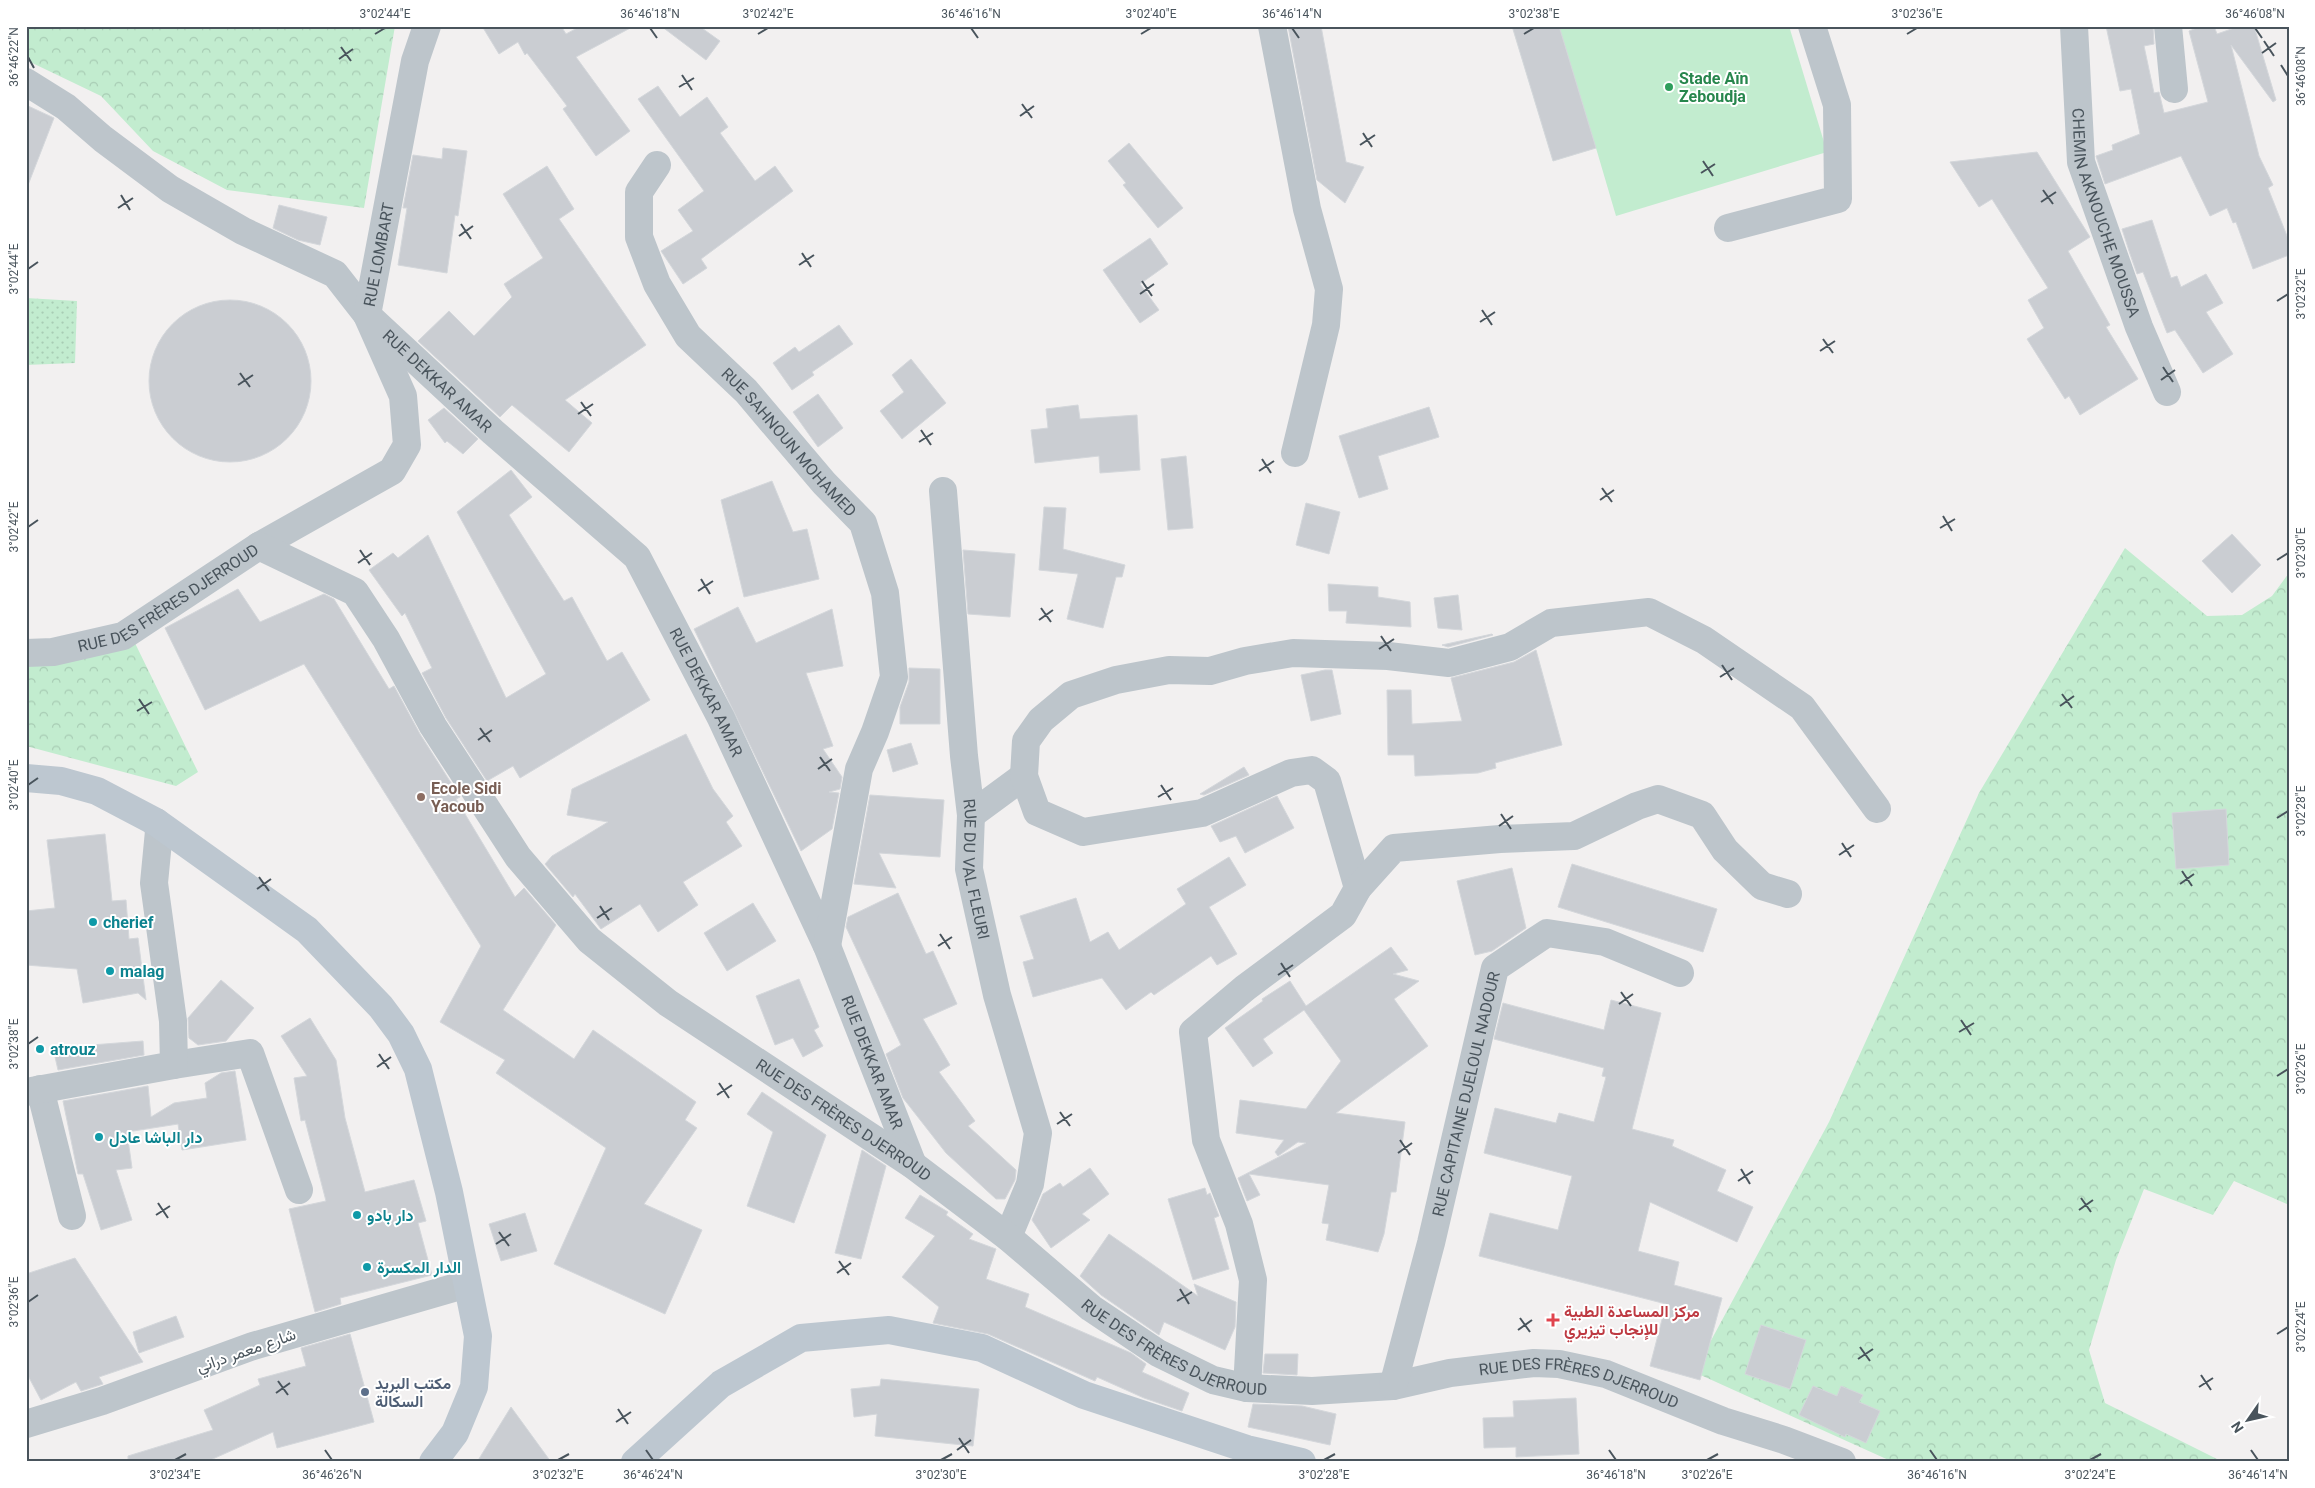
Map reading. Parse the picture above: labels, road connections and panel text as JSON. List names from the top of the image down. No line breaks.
{"streets":{"street":["CHEMIN AKNOUCHE MOUSSA","RUE LOMBART","RUE DEKKAR AMAR","RUE SAHNOUN MOHAMED","RUE DES FRÈRES DJERROUD","RUE DU VAL FLEURI","RUE CAPITAINE DJELOUL NADOUR","شارع معمر دراني"]},"crossings":[["RUE LOMBART","RUE DEKKAR AMAR"],["RUE LOMBART","RUE DES FRÈRES DJERROUD"],["RUE DEKKAR AMAR","RUE SAHNOUN MOHAMED"],["RUE DEKKAR AMAR","RUE DES FRÈRES DJERROUD"],["RUE DES FRÈRES DJERROUD","RUE DU VAL FLEURI"],["RUE DES FRÈRES DJERROUD","RUE CAPITAINE DJELOUL NADOUR"]],"places":{"other":["Stade Aïn Zeboudja","Ecole Sidi Yacoub","cherief","malag","atrouz","دار الباشا عادل","دار بادو","الدار المكسرة","مكتب البريد السكالة"],"health":["مركز المساعدة الطبية للإنجاب تيزيري"]},"north":"bottom left","coordinates":["3°02'44\"E","36°46'18\"N","3°02'42\"E","36°46'16\"N","3°02'40\"E","36°46'14\"N","3°02'38\"E","3°02'36\"E","36°46'08\"N","36°46'22\"N","3°02'32\"E","3°02'30\"E","3°02'28\"E","3°02'26\"E","3°02'24\"E","3°02'34\"E","36°46'26\"N","36°46'24\"N"]}
